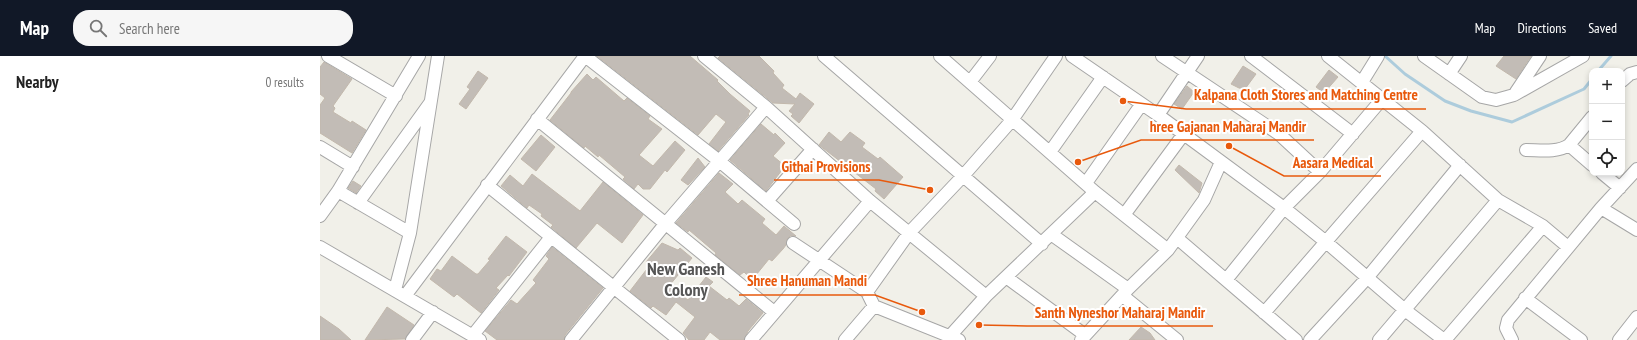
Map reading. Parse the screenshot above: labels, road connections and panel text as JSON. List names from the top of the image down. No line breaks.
{"districts":["New Ganesh Colony"],"places":["Kalpana Cloth Stores and Matching Centre","Aasara Medical","hree Gajanan Maharaj Mandir","Githai Provisions","Shree Hanuman Mandi","Santh Nyneshor Maharaj Mandir"],"page":{"header":"Map","search":"Search here","nav":["Map","Directions","Saved"],"heading":["Nearby","0 results"],"map_buttons":["+","−"]}}
